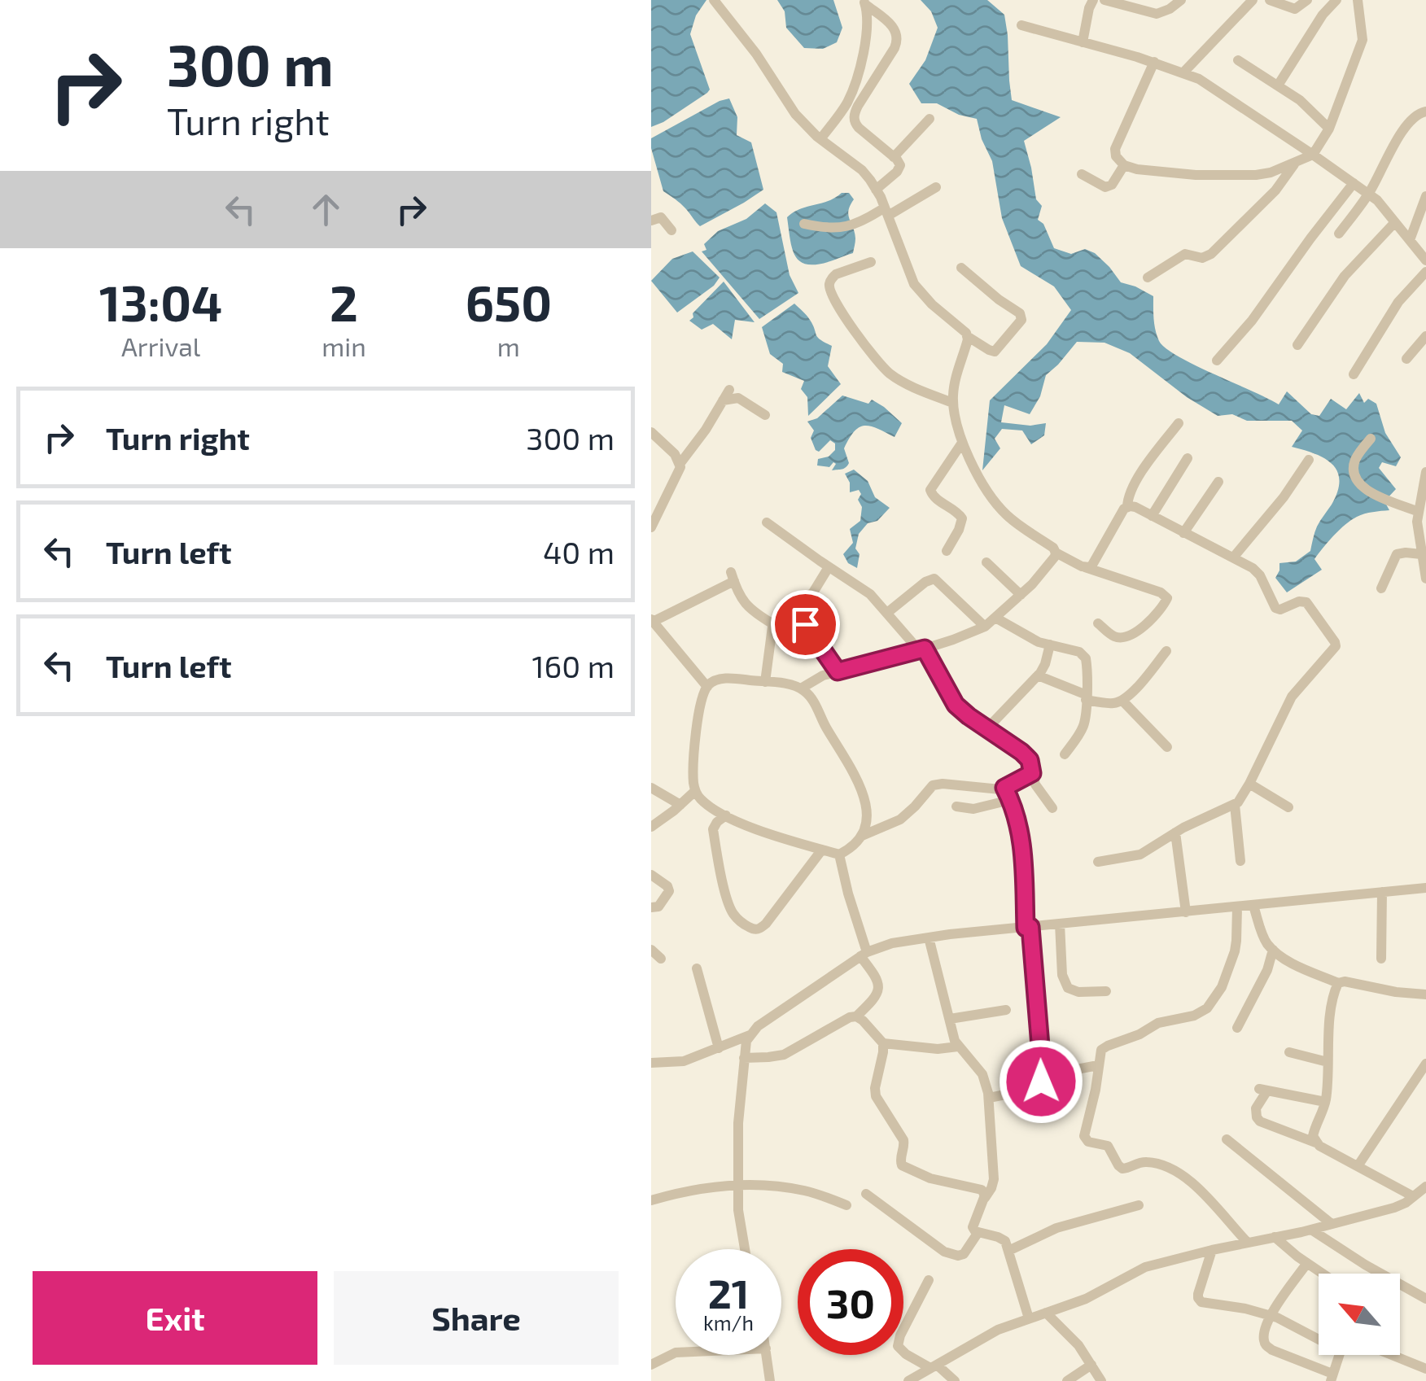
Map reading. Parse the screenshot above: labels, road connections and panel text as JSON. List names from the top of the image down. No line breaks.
{"north":"top left","page":{"turn":["300 m","Turn right"],"eta":["13:04","Arrival","2","min","650","m"],"list":[{"name":"Turn right","value":"300 m"},{"name":"Turn left","value":"40 m"},{"name":"Turn left","value":"160 m"}],"speed":"21 km/h","limit":"30","buttons":["Exit","Share"]}}
